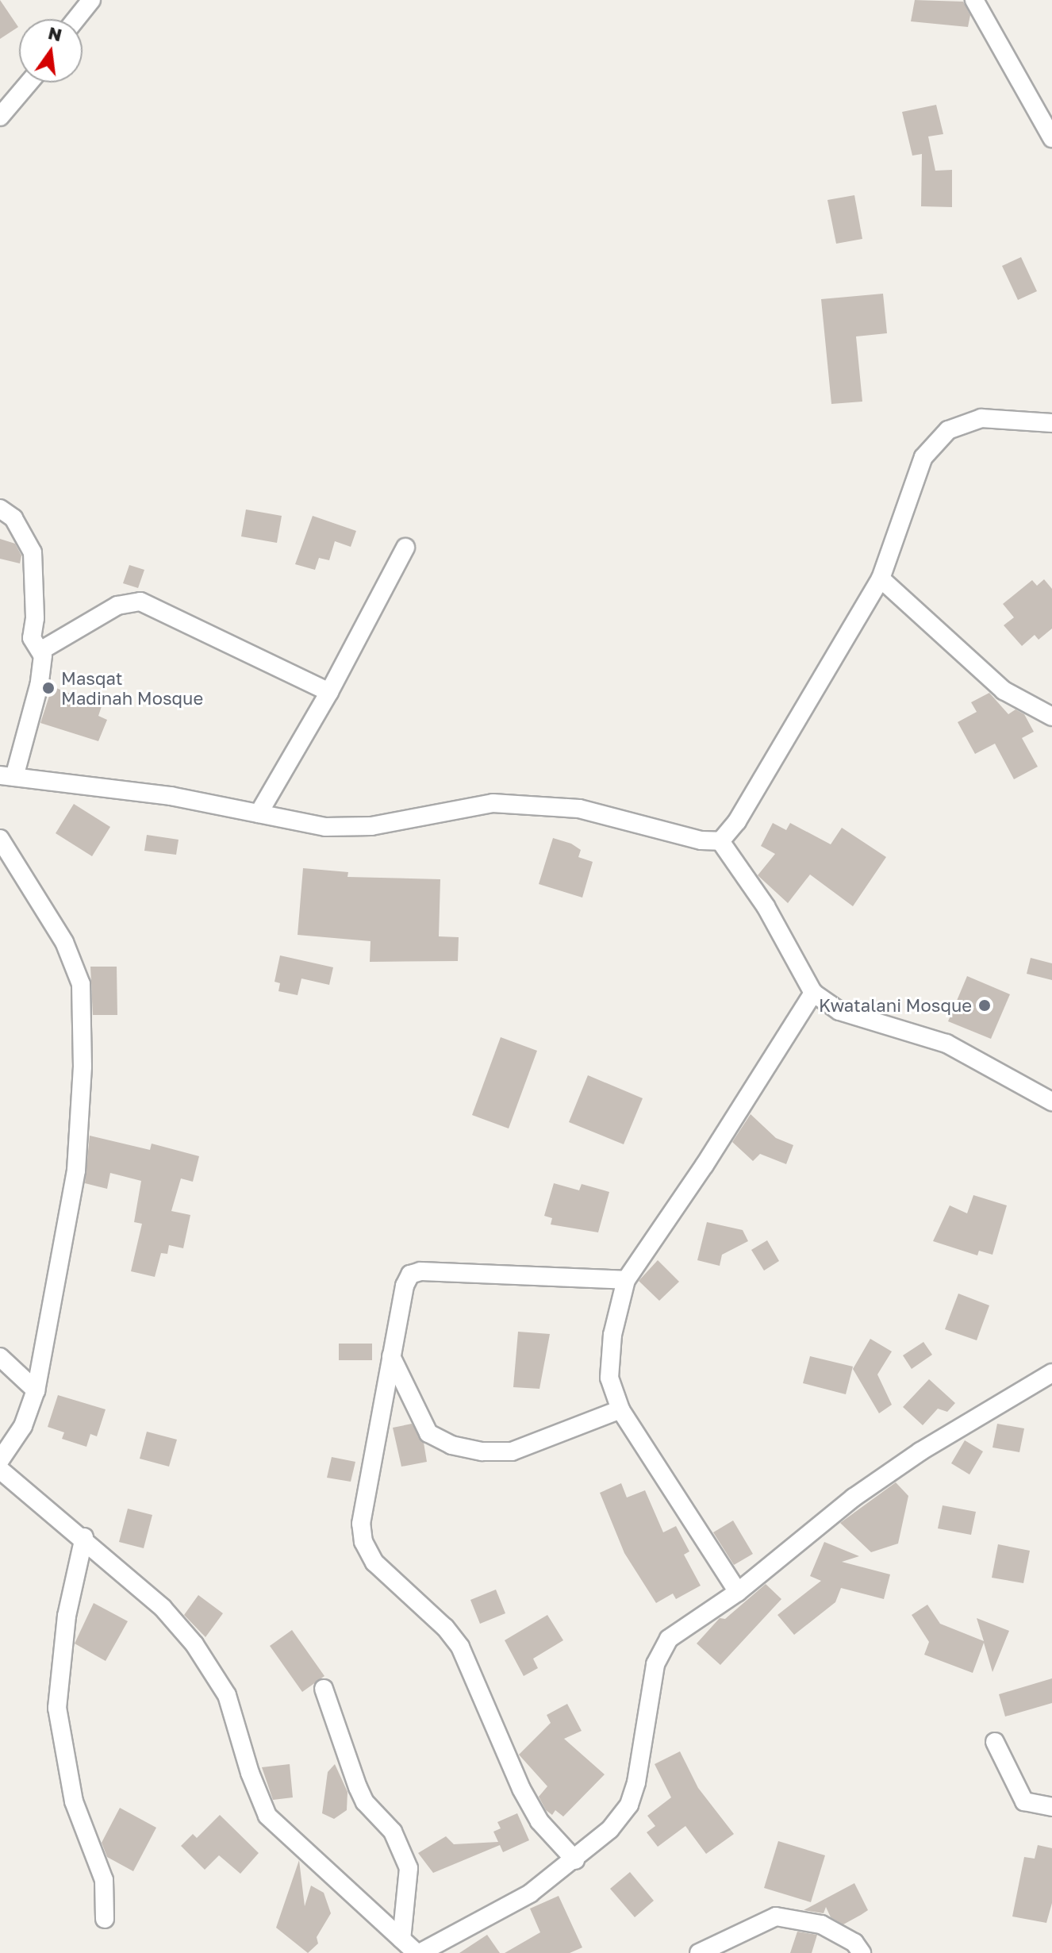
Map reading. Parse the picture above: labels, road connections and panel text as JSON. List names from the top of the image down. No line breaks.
{"places":["Masqat Madinah Mosque","Kwatalani Mosque"],"north":"top"}
